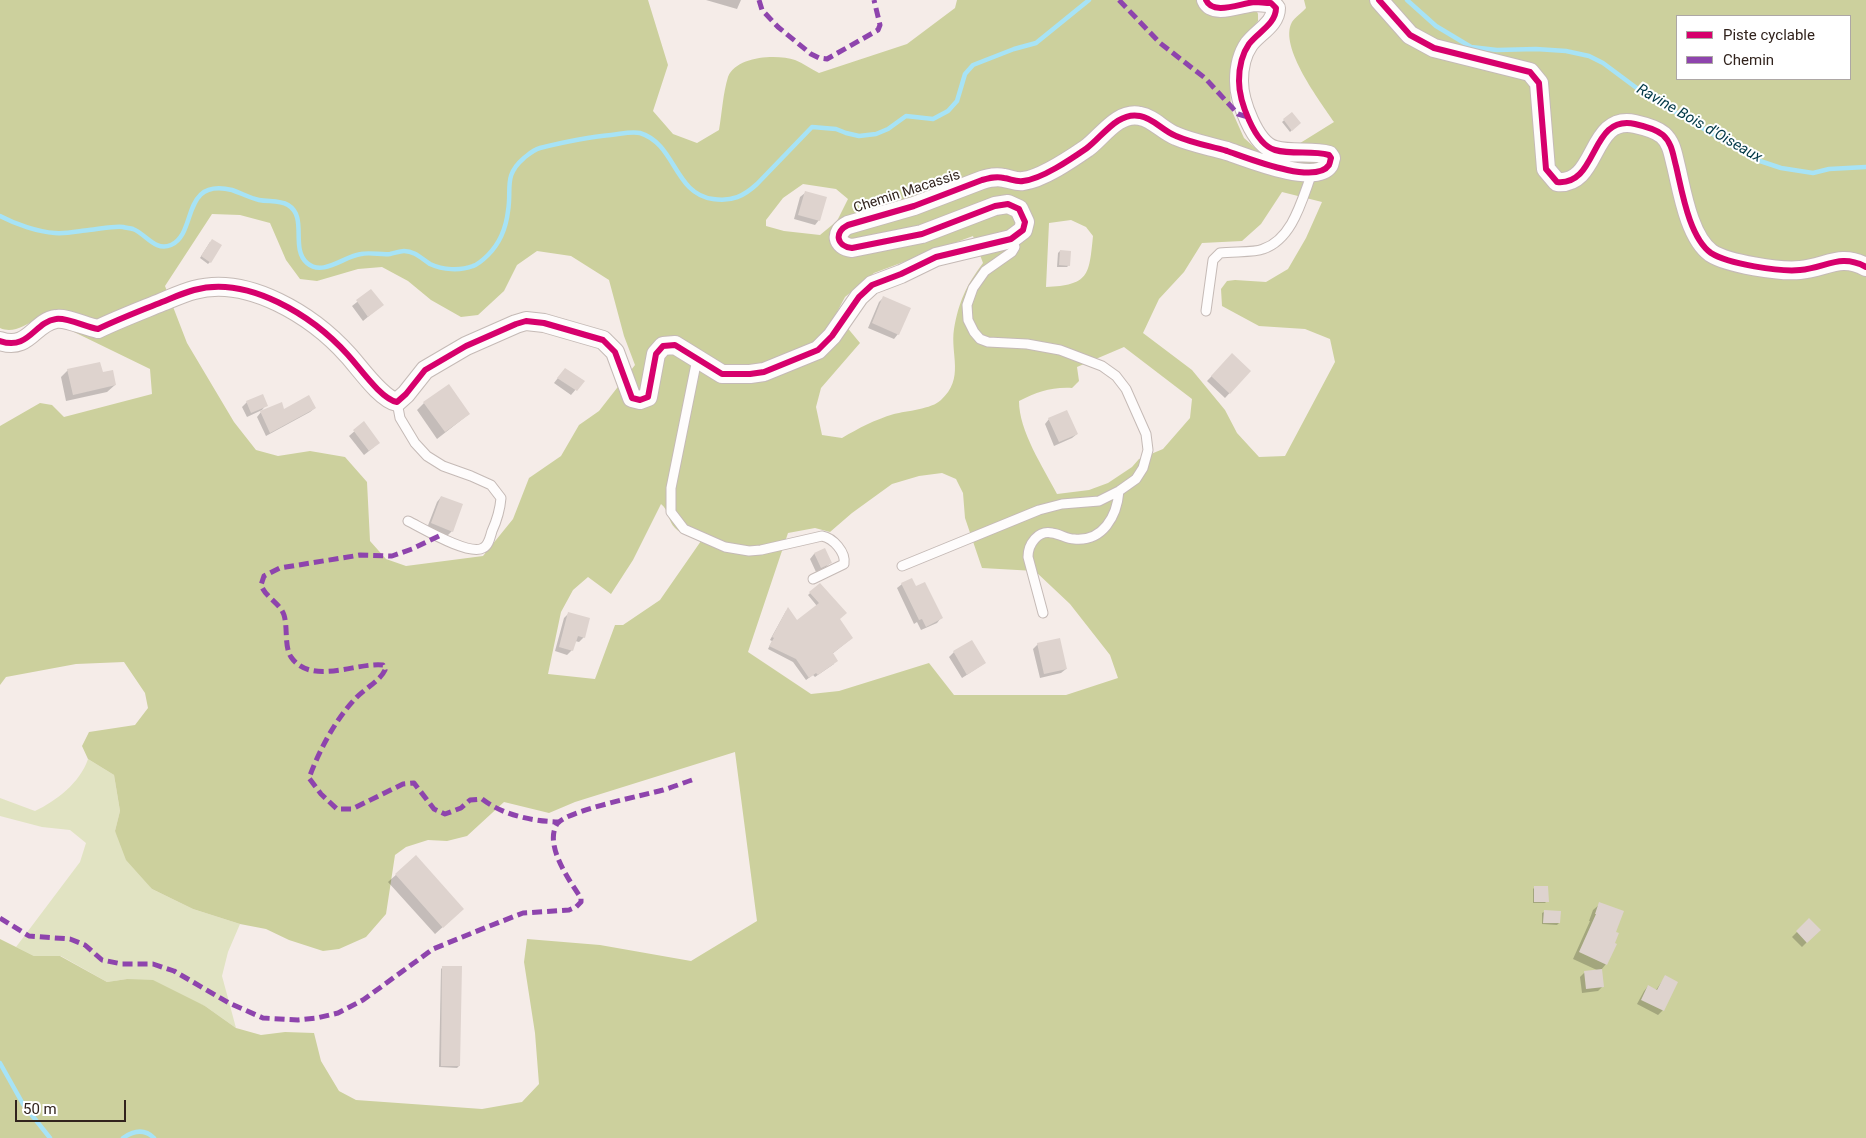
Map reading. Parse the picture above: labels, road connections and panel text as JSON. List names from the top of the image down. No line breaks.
{"streets":{"street":["Chemin Macassis"]},"water":["Ravine Bois d'Oiseaux"],"legend":["Piste cyclable","Chemin"],"scale_bar":"50 m"}
